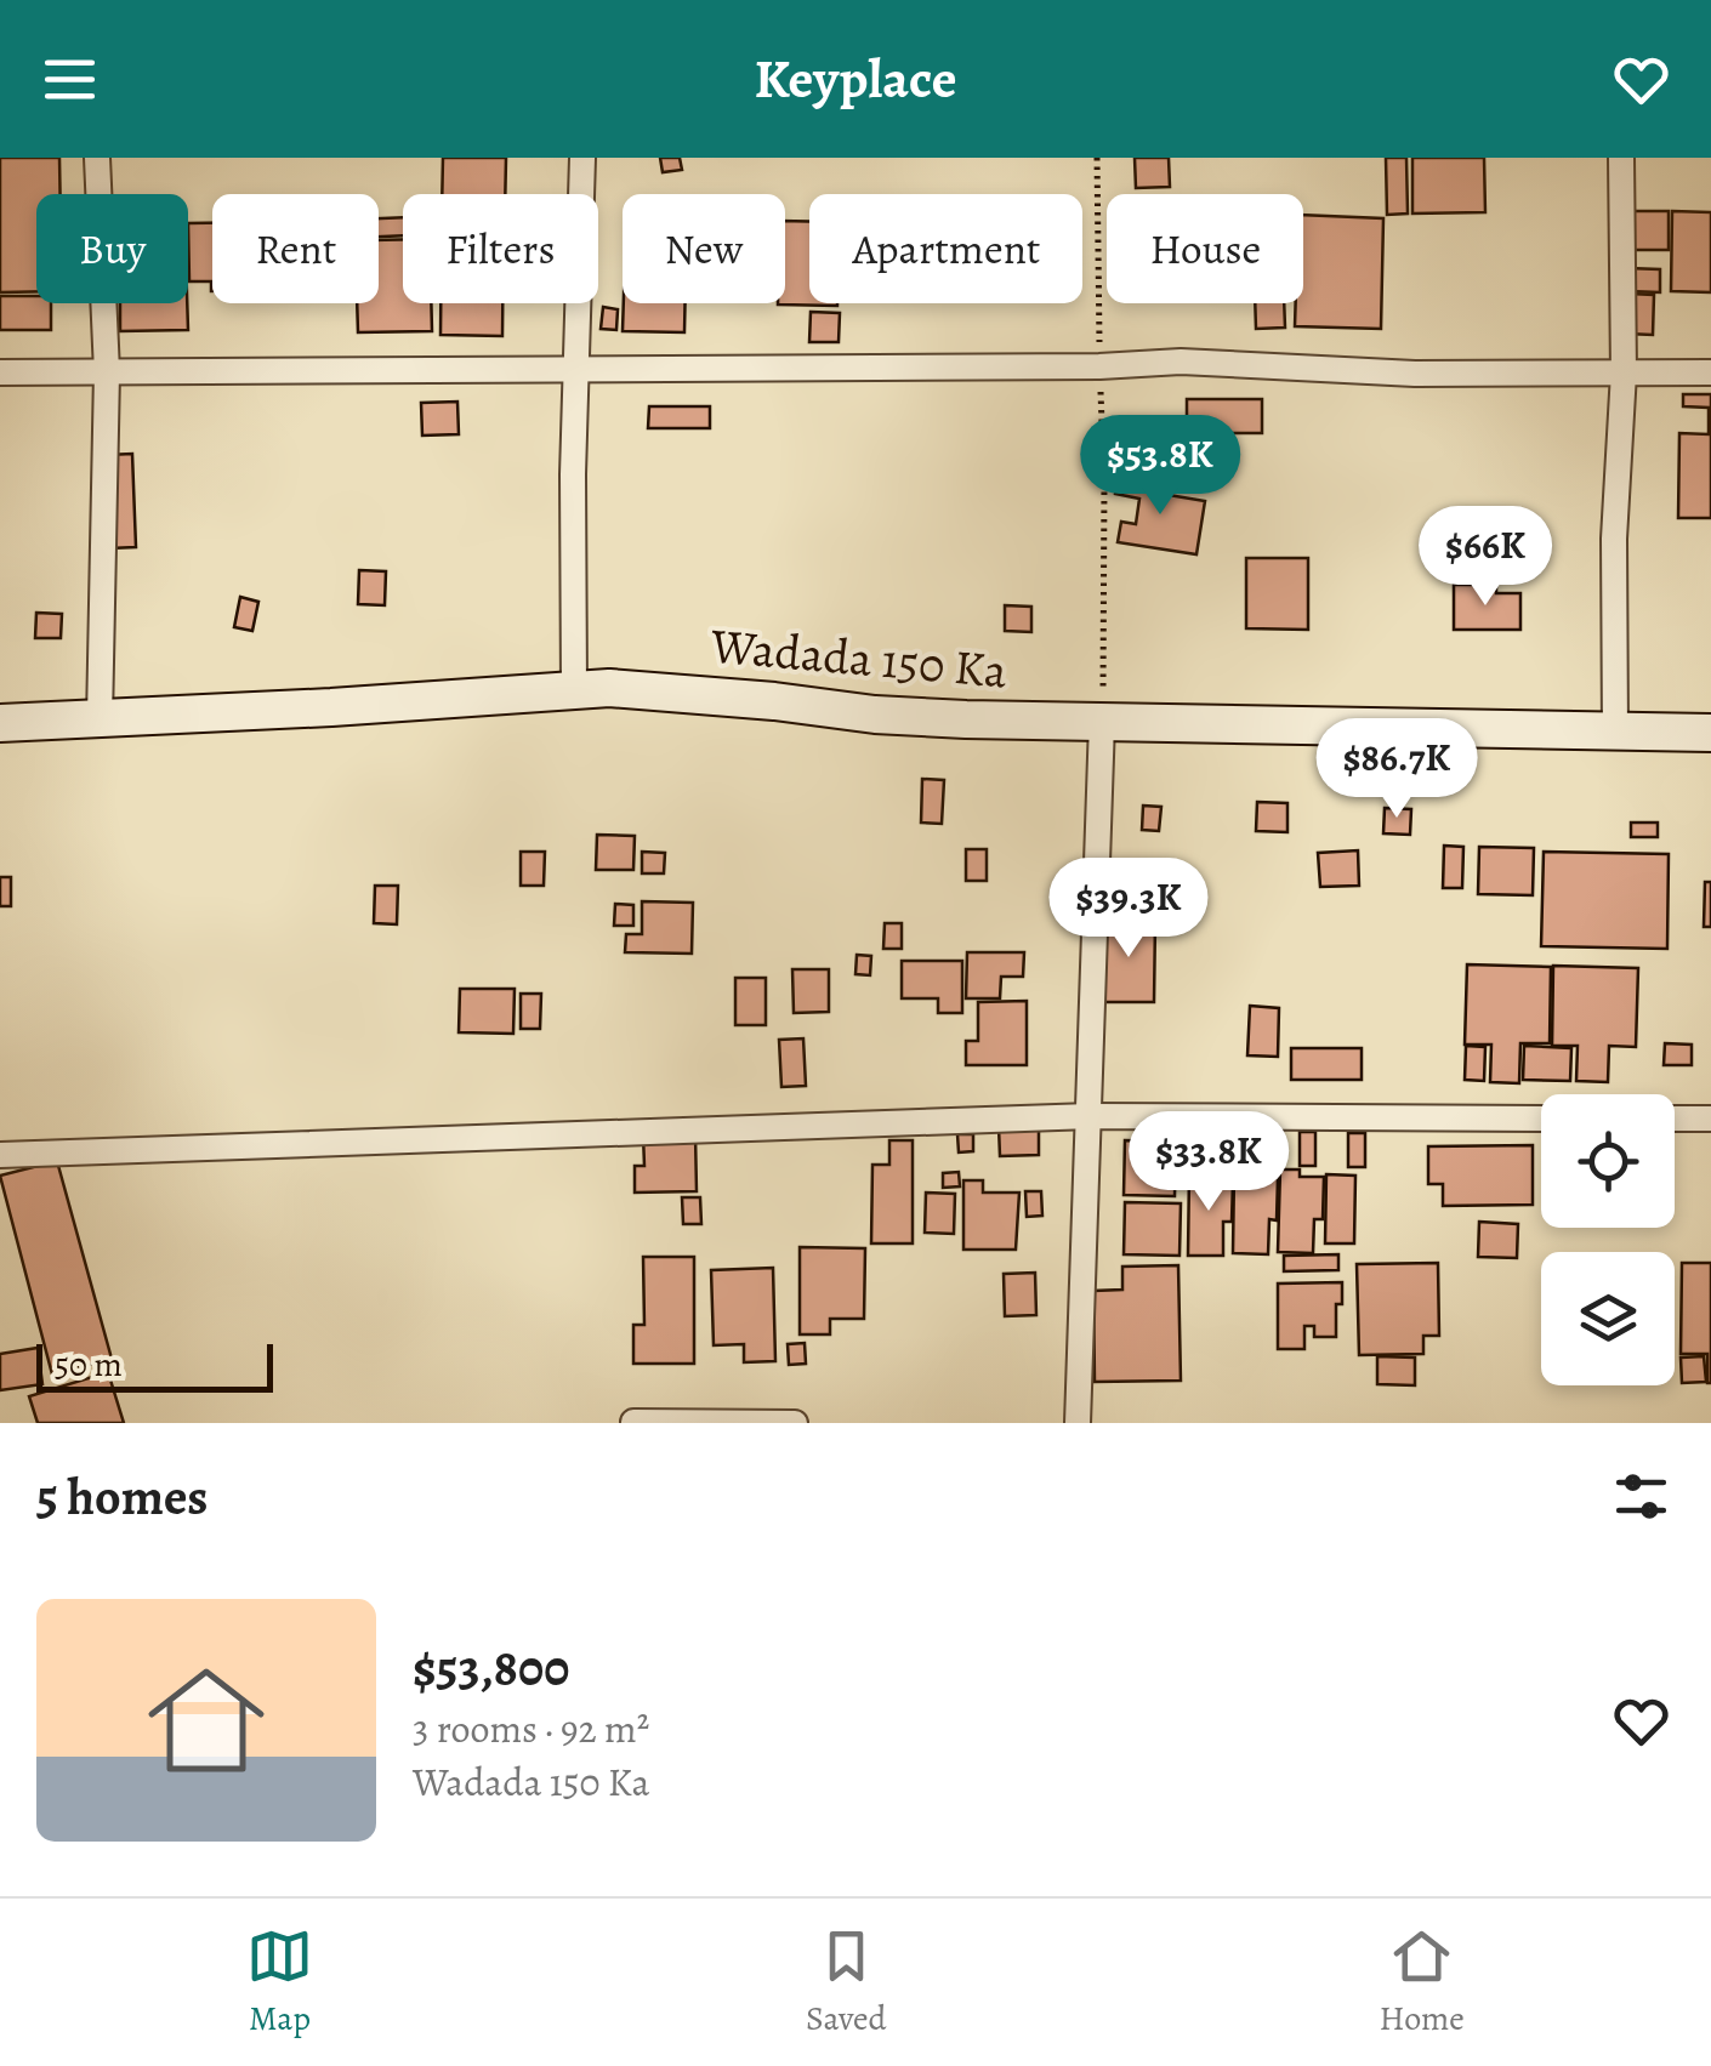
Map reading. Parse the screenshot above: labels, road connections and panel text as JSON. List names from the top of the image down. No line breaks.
{"streets":{"street":["Wadada 150 Ka"]},"scale_bar":"50 m","page":{"header":"Keyplace","chip":["Buy","Rent","Filters","New","Apartment","House"],"price":["$53.8K","$66K","$86.7K","$39.3K","$33.8K"],"scale":"50 m","heading":"5 homes","list":[{"name":"$53,800","note":"3 rooms · 92 m² · Wadada 150 Ka"}],"tabs":["Map","Saved","Home"]}}
